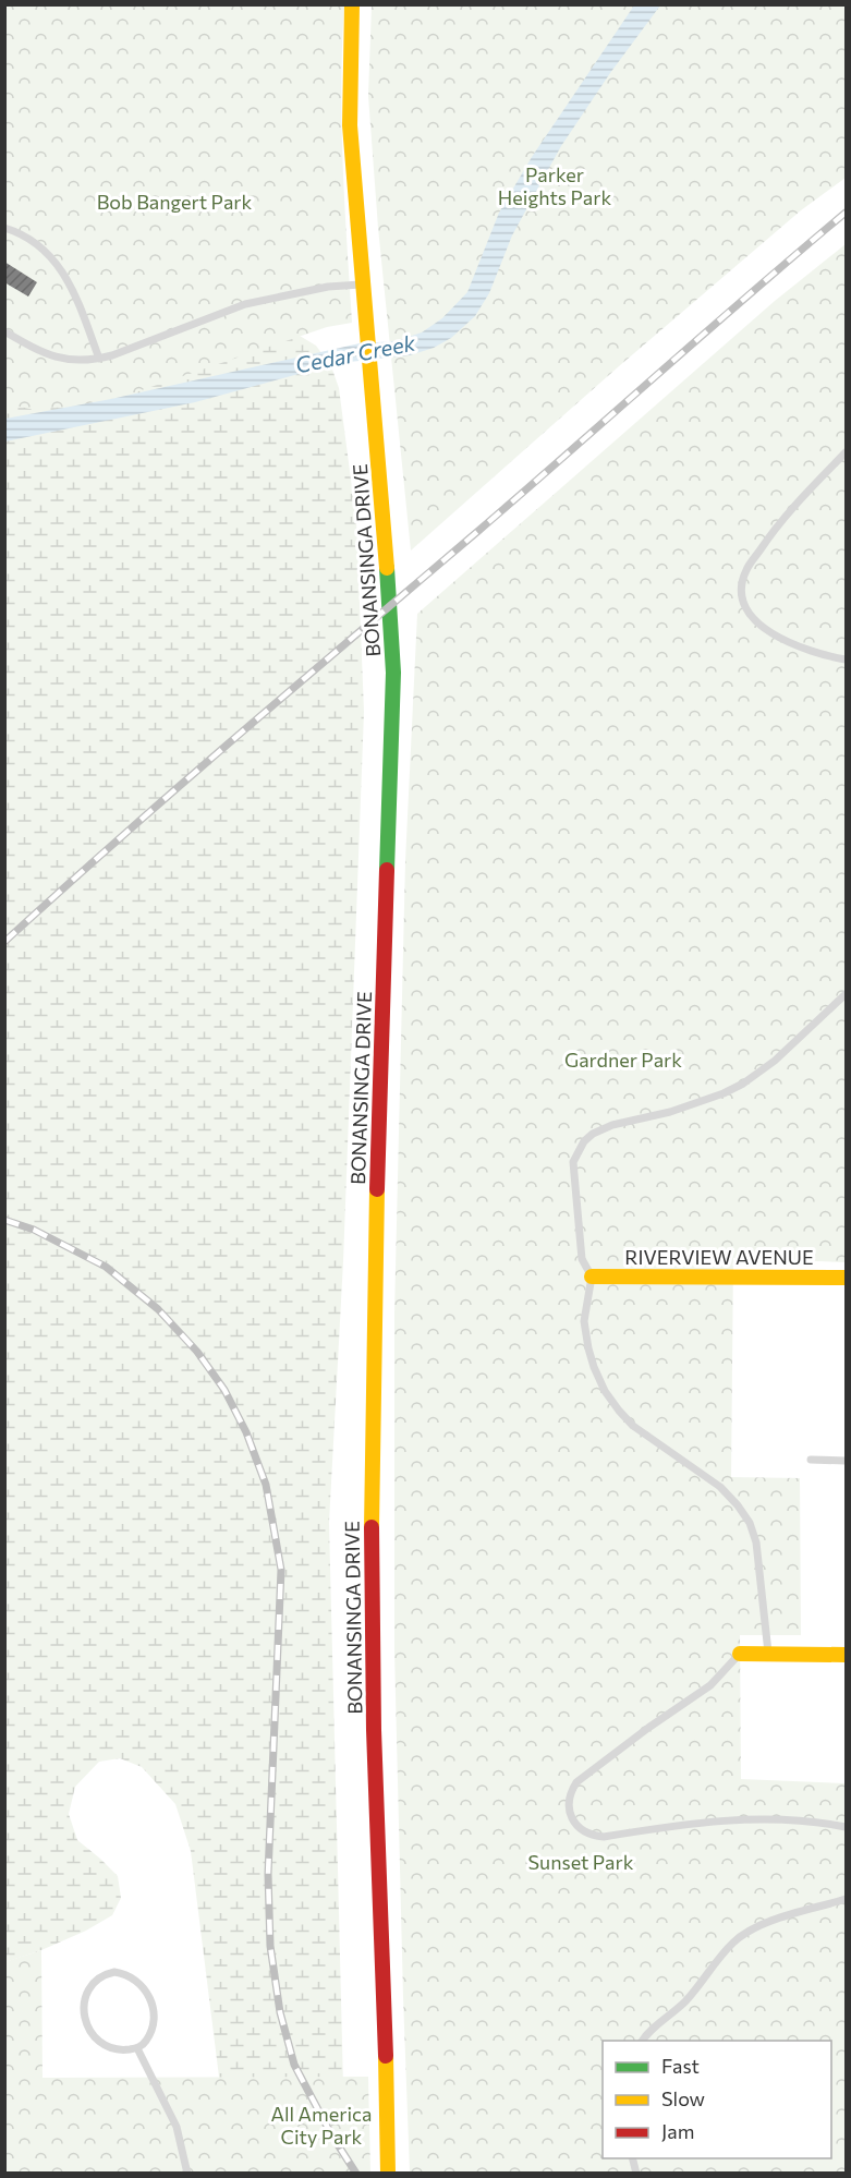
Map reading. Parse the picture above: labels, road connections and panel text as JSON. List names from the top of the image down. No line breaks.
{"streets":{"street":["BONANSINGA DRIVE","RIVERVIEW AVENUE"]},"water":["Cedar Creek"],"parks":["Parker Heights Park","Bob Bangert Park","Gardner Park","Sunset Park","All America City Park"],"legend":["Fast","Slow","Jam"]}
